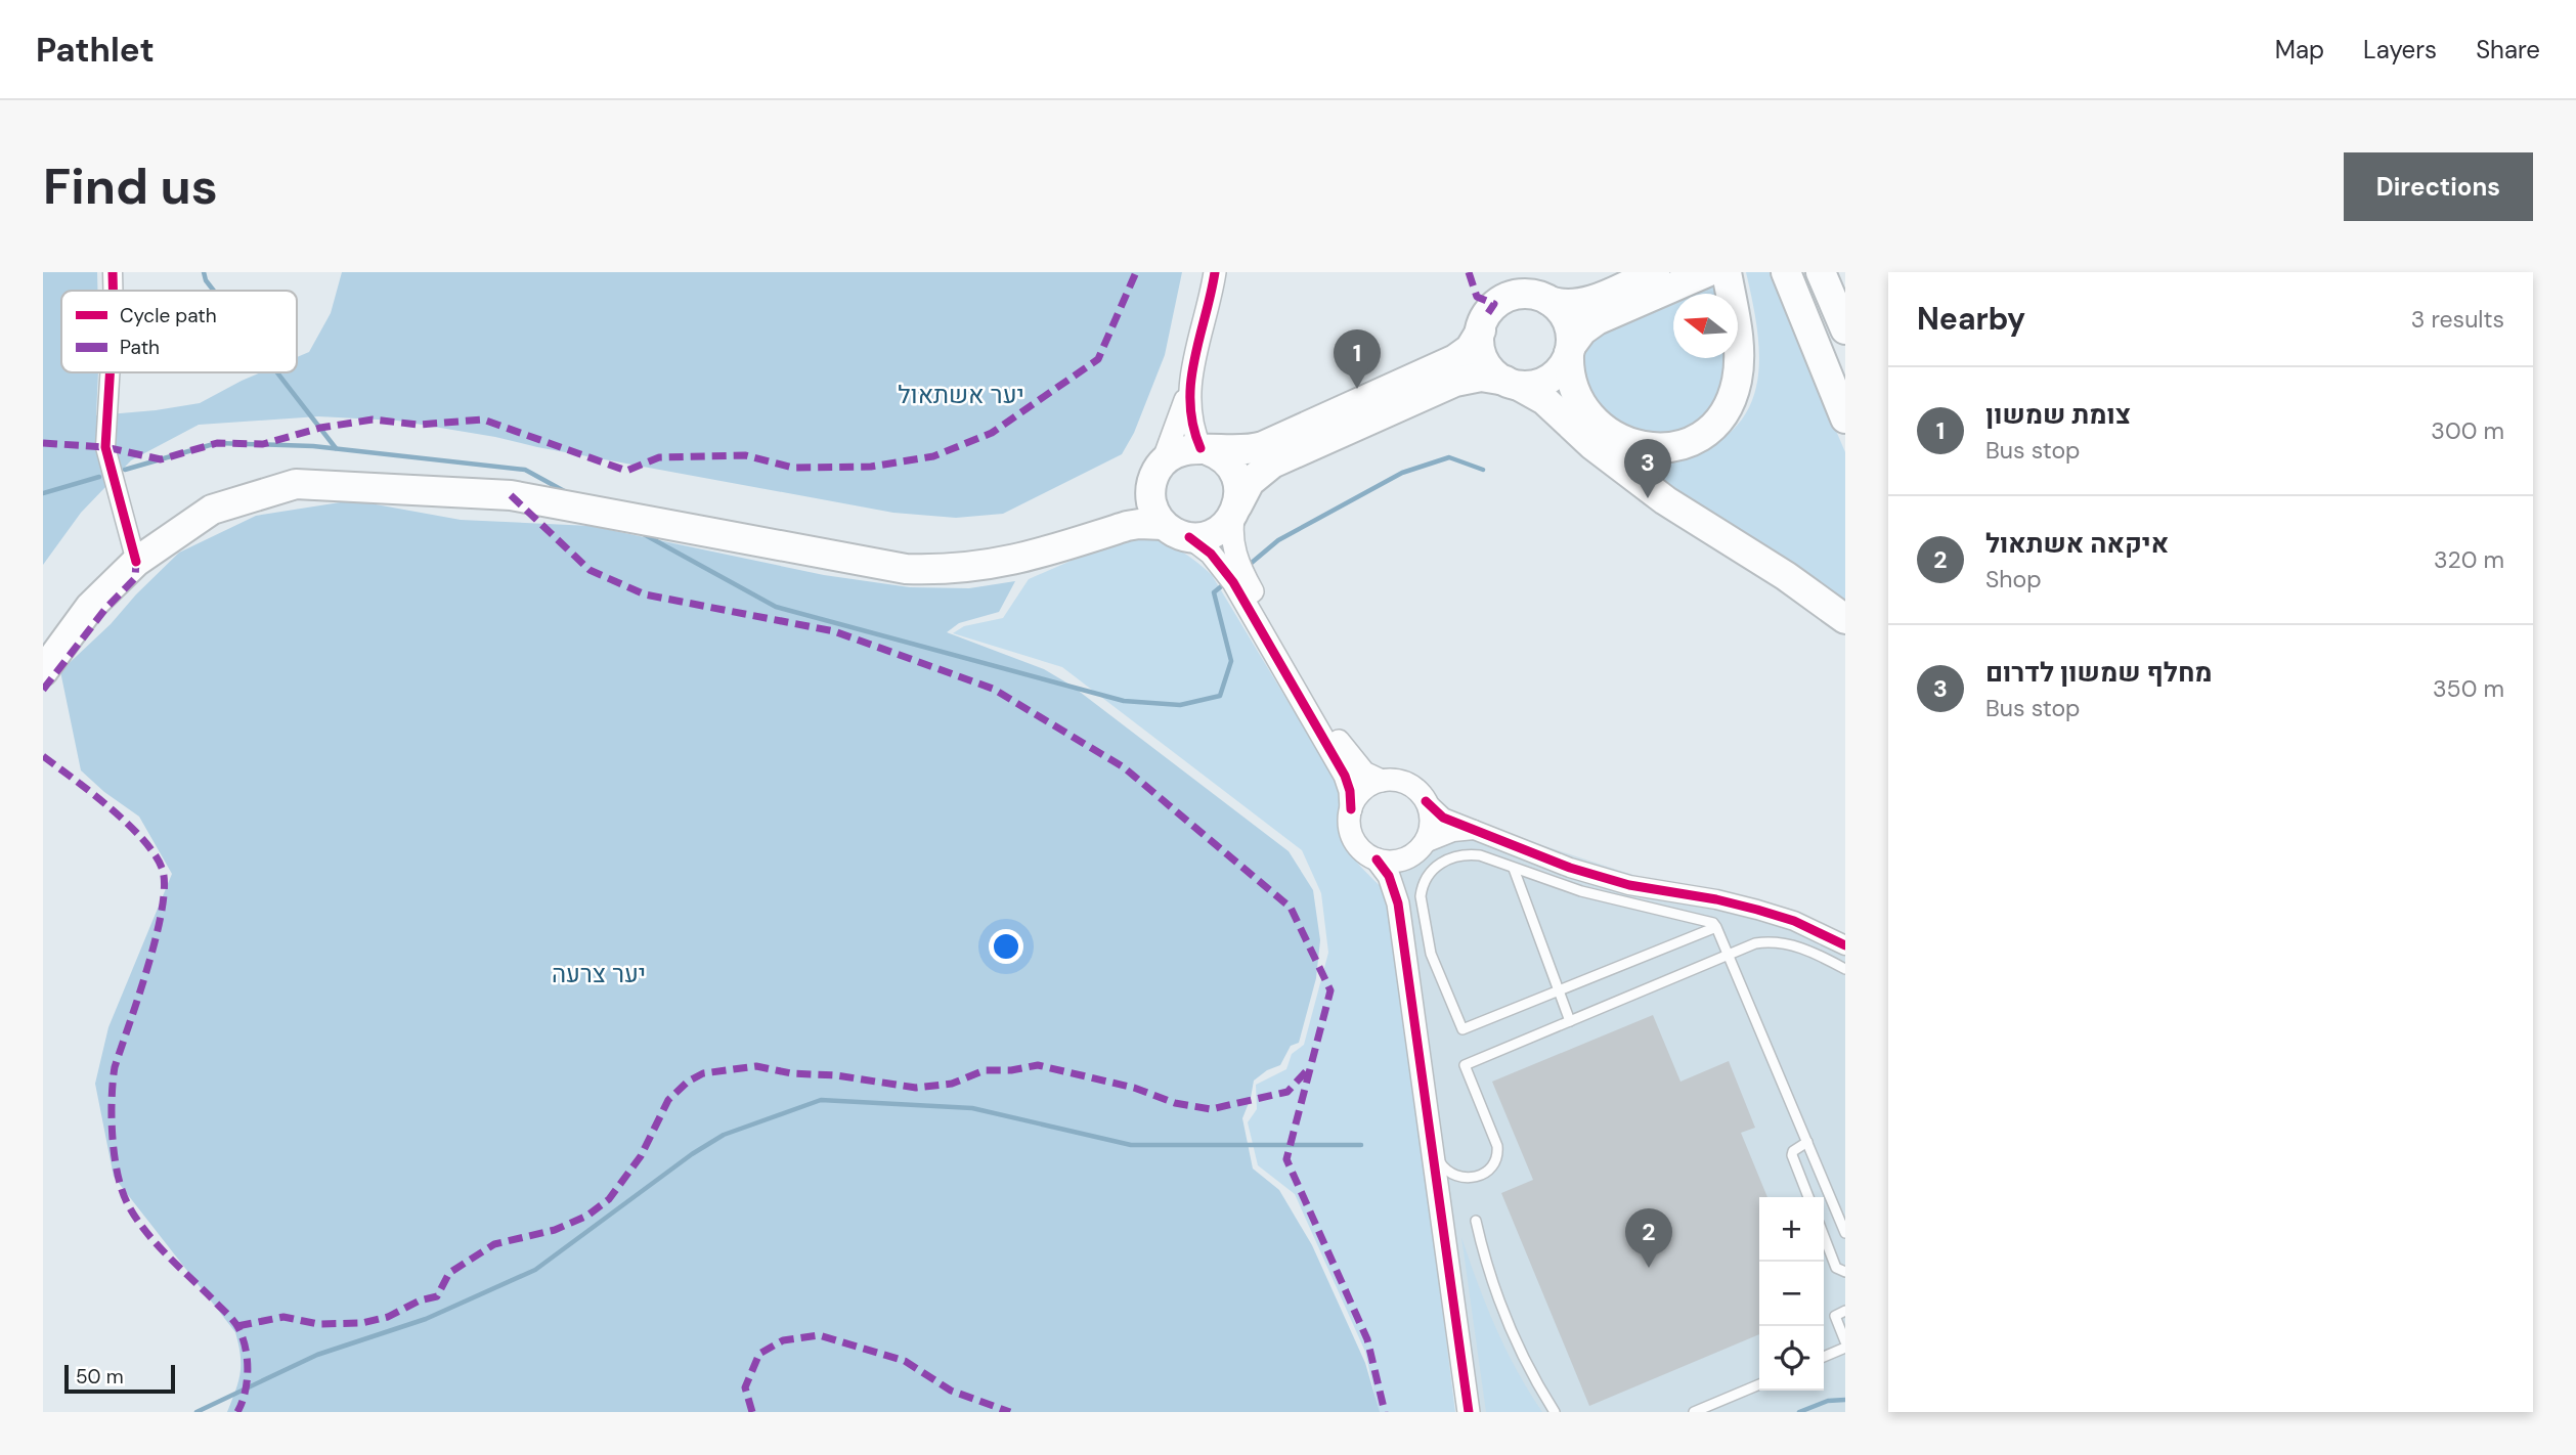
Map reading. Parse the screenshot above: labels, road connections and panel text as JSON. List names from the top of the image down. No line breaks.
{"parks":["יער אשתאול","יער צרעה"],"legend":["Cycle path","Path"],"scale_bar":"50 m","north":"left","page":{"header":"Pathlet","nav":["Map","Layers","Share"],"buttons":"Directions","title":"Find us","heading":["Nearby","3 results"],"pins":["1","3","2"],"list":[{"mark":"1","name":"צומת שמשון","note":"Bus stop","value":"300 m"},{"mark":"2","name":"איקאה אשתאול","note":"Shop","value":"320 m"},{"mark":"3","name":"מחלף שמשון לדרום","note":"Bus stop","value":"350 m"}],"map_buttons":["+","−"],"scale":"50 m"}}
